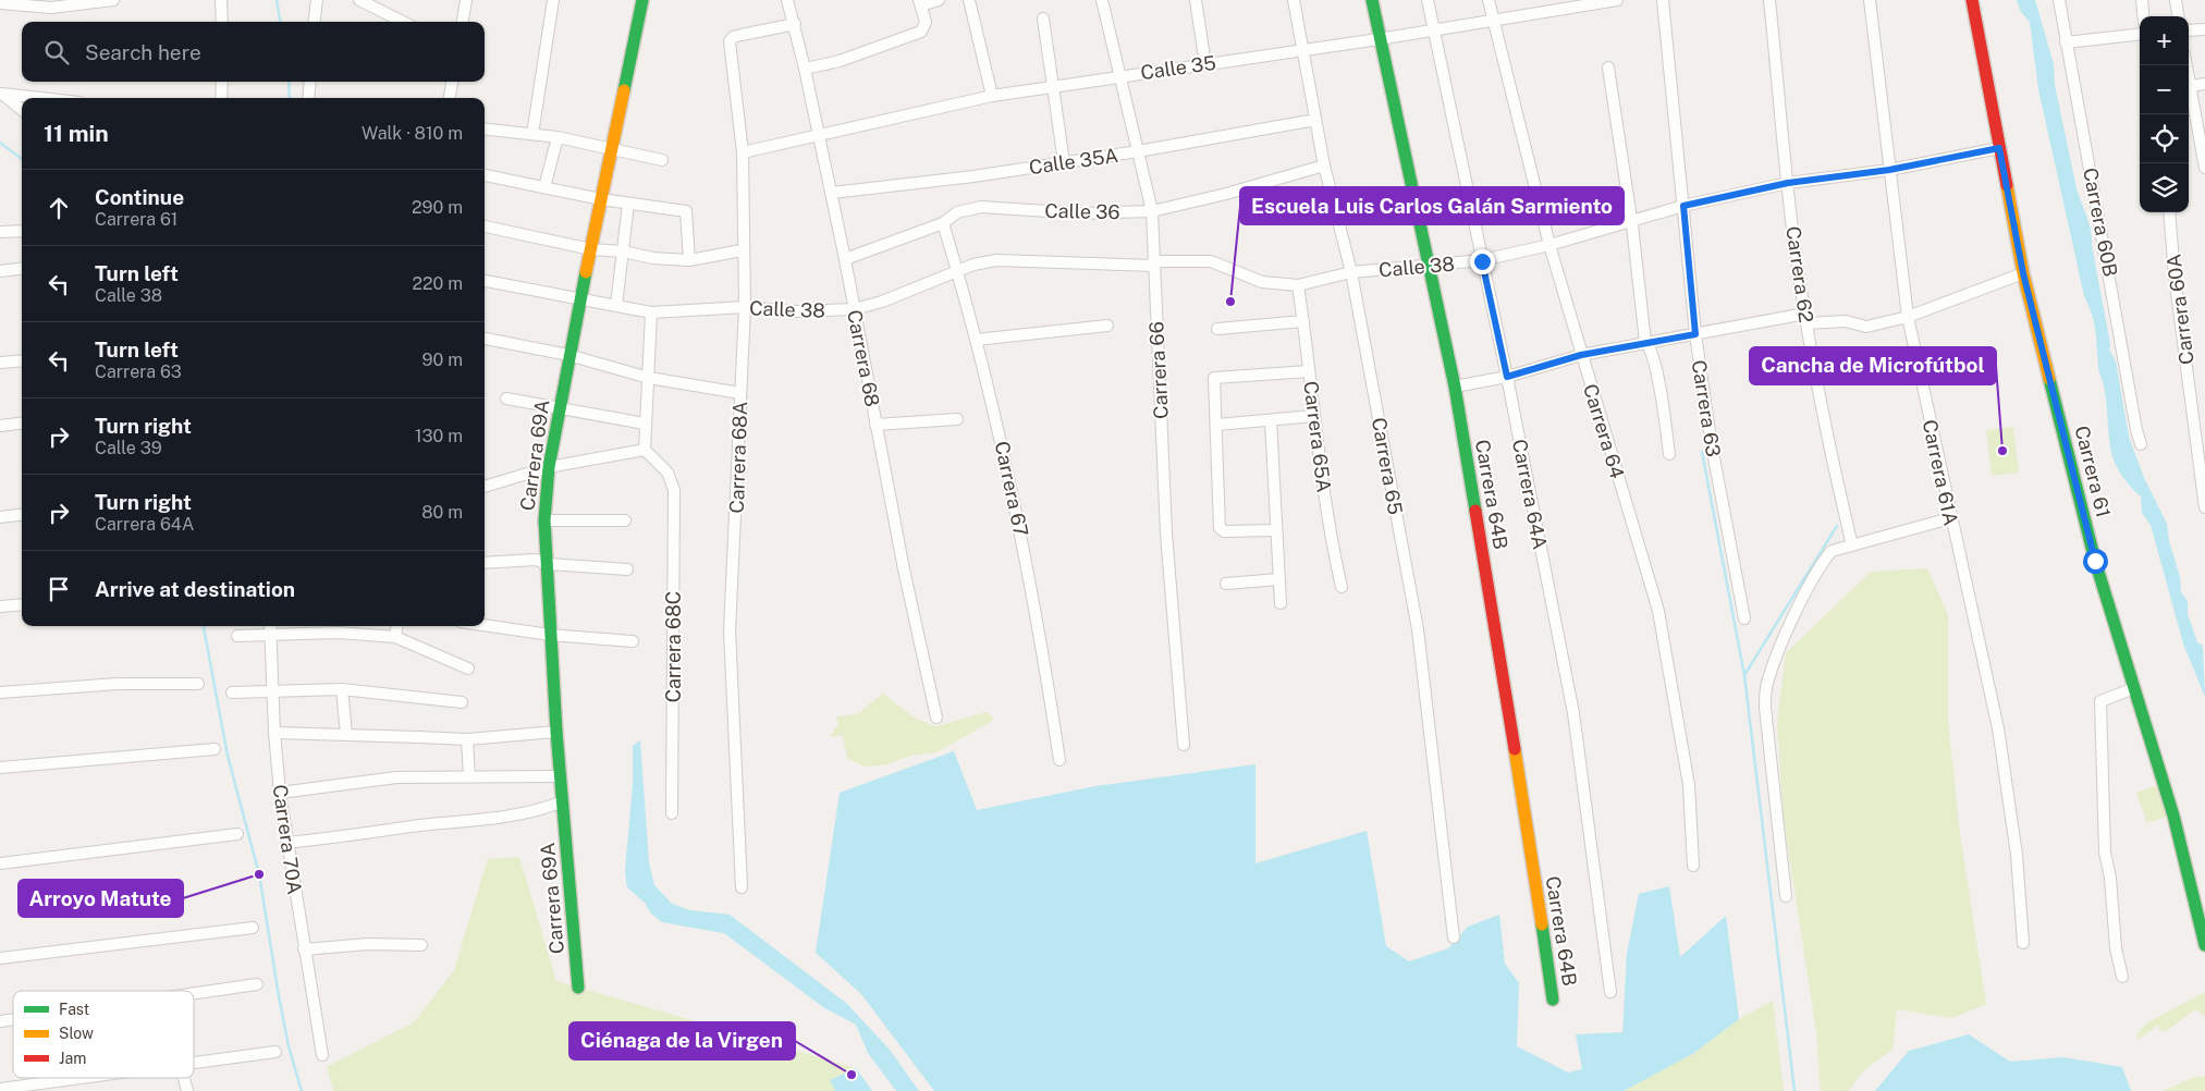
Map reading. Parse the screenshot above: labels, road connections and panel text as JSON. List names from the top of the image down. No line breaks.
{"streets":{"street":["Calle 35","Calle 35A","Calle 36","Carrera 60B","Calle 38","Carrera 62","Carrera 60A","Carrera 68","Carrera 66","Carrera 63","Carrera 64","Carrera 65A","Carrera 69A","Carrera 68A","Carrera 65","Carrera 61","Carrera 61A","Carrera 67","Carrera 64B","Carrera 64A","Carrera 68C","Carrera 70A"]},"crossings":[["Calle 35","Carrera 68"],["Calle 35","Carrera 66"],["Calle 35","Carrera 64"],["Calle 35","Carrera 68A"],["Calle 35","Carrera 65"],["Calle 35","Carrera 64B"],["Calle 35","Carrera 64A"],["Calle 35A","Carrera 68"],["Calle 35A","Carrera 66"],["Calle 35A","Carrera 65"],["Calle 36","Carrera 68"],["Calle 36","Carrera 66"],["Calle 36","Carrera 65"],["Calle 36","Carrera 67"],["Calle 38","Carrera 62"],["Calle 38","Carrera 68"],["Calle 38","Carrera 66"],["Calle 38","Carrera 63"],["Calle 38","Carrera 64"],["Calle 38","Carrera 65A"],["Calle 38","Carrera 69A"],["Calle 38","Carrera 68A"],["Calle 38","Carrera 65"],["Calle 38","Carrera 61"],["Calle 38","Carrera 61A"],["Calle 38","Carrera 67"],["Calle 38","Carrera 64B"],["Calle 38","Carrera 64A"],["Carrera 68","Carrera 68A"]],"places":["Escuela Luis Carlos Galán Sarmiento","Cancha de Microfútbol","Arroyo Matute","Ciénaga de la Virgen"],"legend":["Fast","Slow","Jam"],"page":{"map_buttons":["+","−"],"search":"Search here","heading":["11 min","Walk · 810 m"],"list":[["Continue","Carrera 61","290 m"],["Turn left","Calle 38","220 m"],["Turn left","Carrera 63","90 m"],["Turn right","Calle 39","130 m"],["Turn right","Carrera 64A","80 m"],"Arrive at destination"]}}
